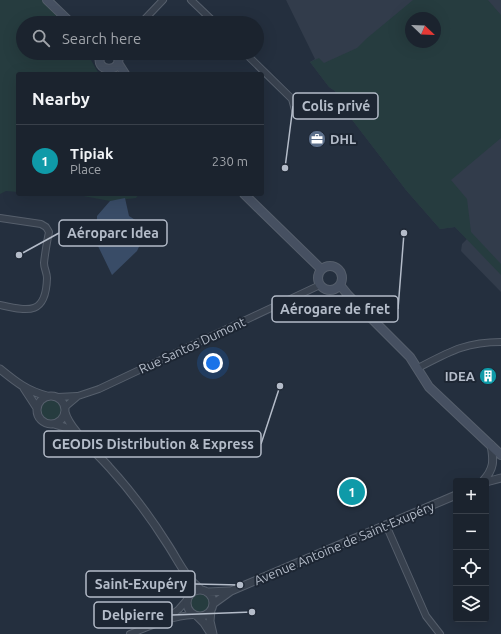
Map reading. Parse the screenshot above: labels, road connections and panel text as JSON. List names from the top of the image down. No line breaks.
{"streets":{"street":["Rue Santos Dumont","Avenue Antoine de Saint-Exupéry"]},"places":{"office":["DHL"],"other":["Colis privé","Aérogare de fret","Aéroparc Idea","GEODIS Distribution & Express","Saint-Exupéry","Delpierre"],"building":["IDEA"]},"north":"bottom right","page":{"search":"Search here","heading":"Nearby","list":[{"mark":"1","name":"Tipiak","note":"Place","value":"230 m"}],"pins":"1","map_buttons":["+","−"]}}
